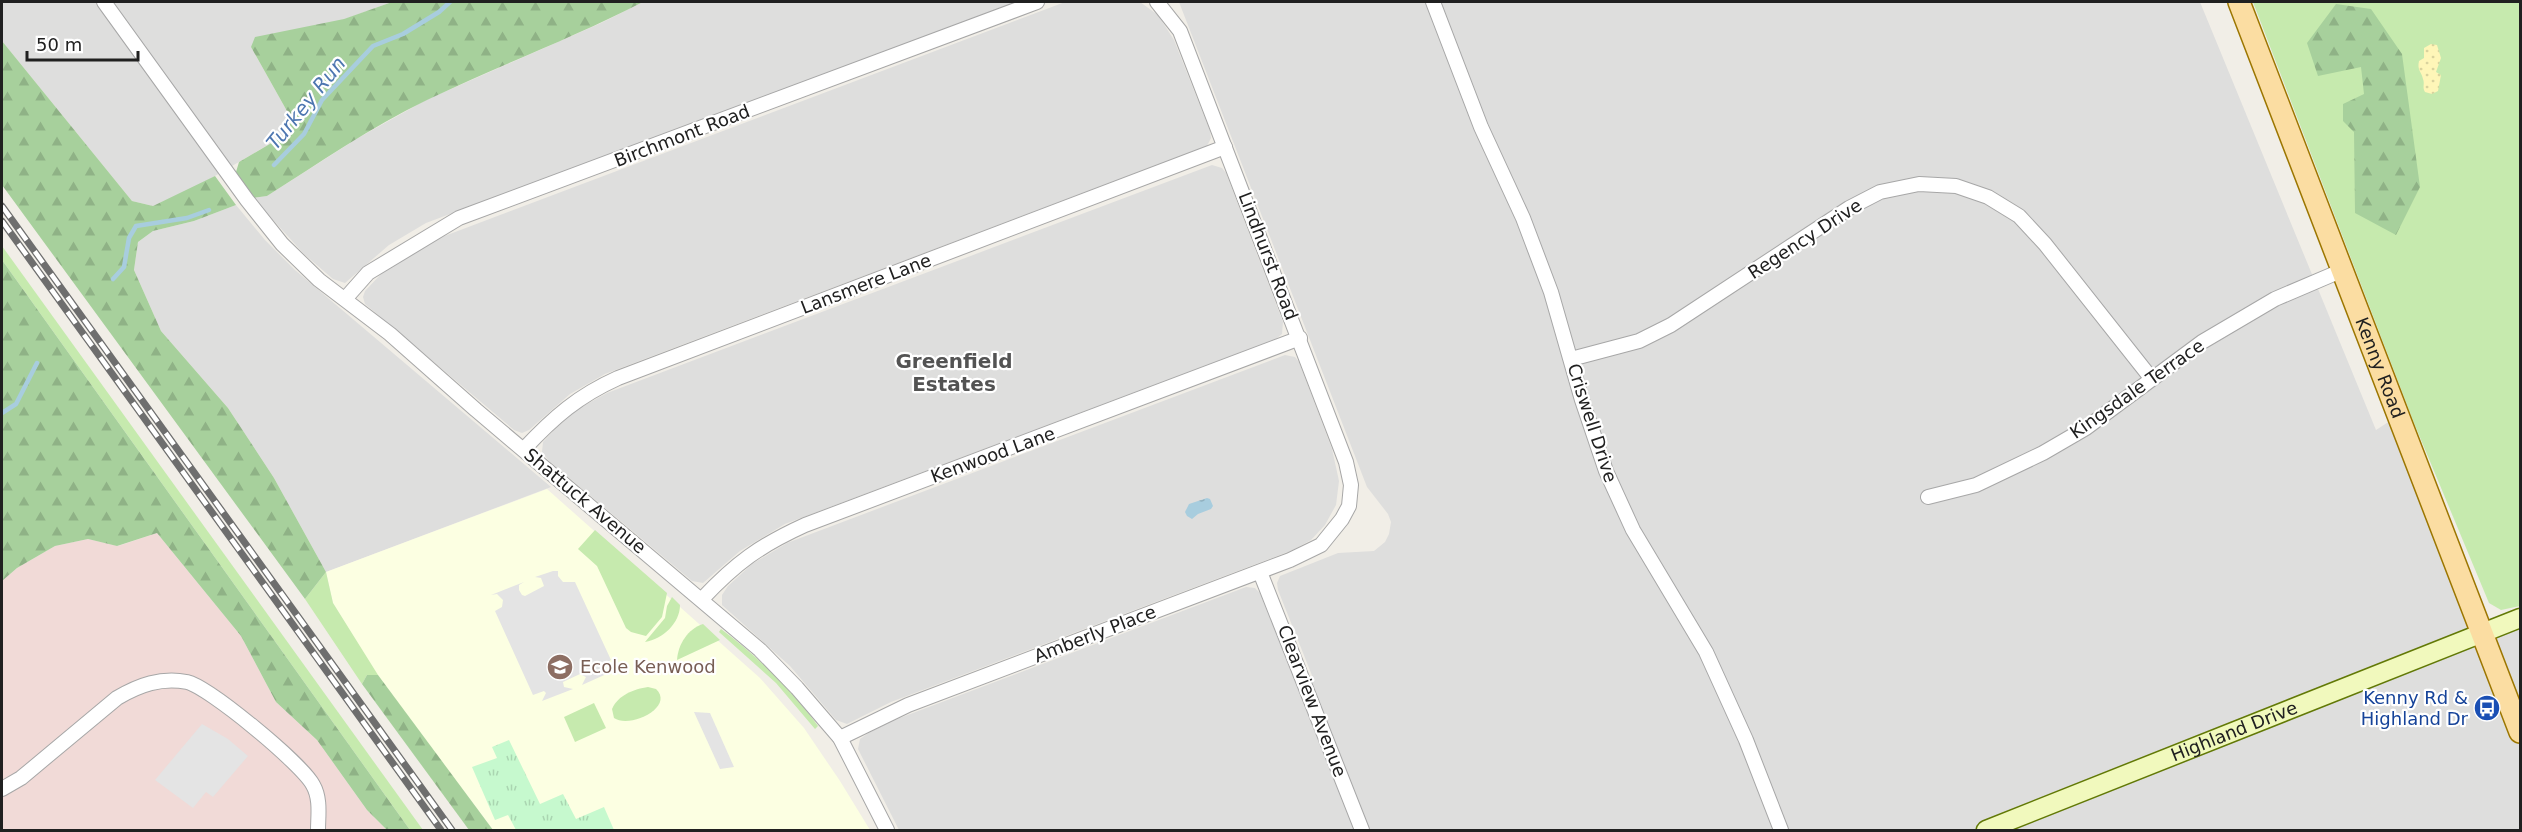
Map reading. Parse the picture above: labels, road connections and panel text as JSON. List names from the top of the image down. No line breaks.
{"streets":{"main road":["Kenny Road"],"street":["Birchmont Road","Regency Drive","Lindhurst Road","Lansmere Lane","Kingsdale Terrace","Criswell Drive","Kenwood Lane","Shattuck Avenue","Amberly Place","Clearview Avenue","Highland Drive"]},"crossings":[["Birchmont Road","Shattuck Avenue"],["Regency Drive","Kingsdale Terrace"],["Regency Drive","Criswell Drive"],["Lindhurst Road","Lansmere Lane"],["Lindhurst Road","Kenwood Lane"],["Lindhurst Road","Amberly Place"],["Lansmere Lane","Shattuck Avenue"],["Kenny Road","Kingsdale Terrace"],["Kenny Road","Highland Drive"],["Kenwood Lane","Shattuck Avenue"],["Shattuck Avenue","Amberly Place"],["Amberly Place","Clearview Avenue"]],"districts":["Greenfield Estates"],"water":["Turkey Run"],"places":{"school or university":["Ecole Kenwood"],"bus stop":["Kenny Rd & Highland Dr"]},"scale_bar":"50 m"}
